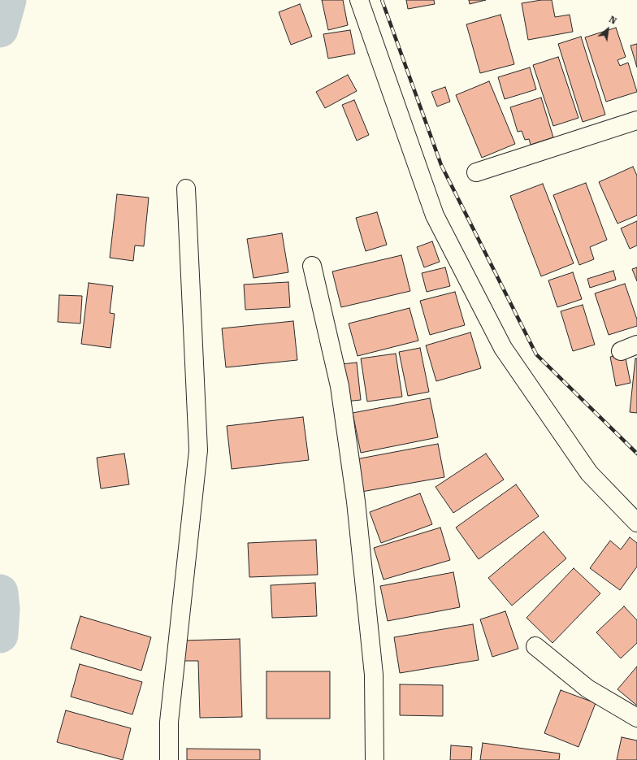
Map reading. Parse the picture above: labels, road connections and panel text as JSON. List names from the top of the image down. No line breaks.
{"north":"top right"}
